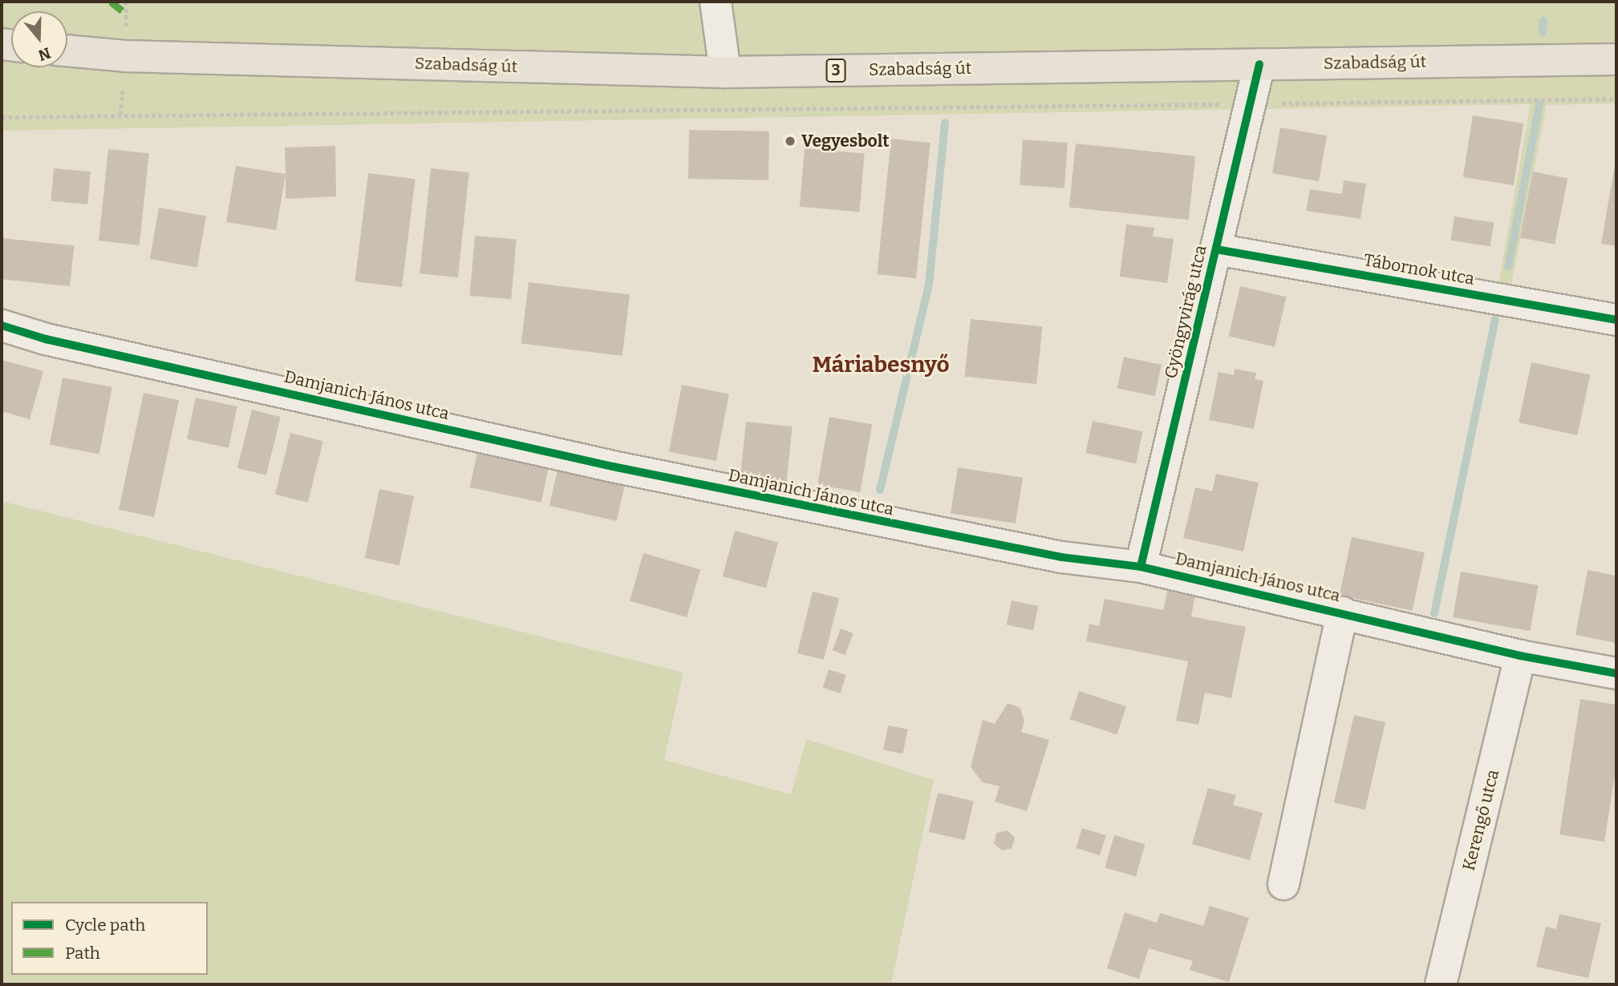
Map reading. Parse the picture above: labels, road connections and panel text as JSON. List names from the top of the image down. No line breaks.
{"streets":{"main road":["Szabadság út","3"],"street":["Tábornok utca","Gyöngyvirág utca","Damjanich János utca","Kerengő utca"]},"crossings":[["Szabadság út","Gyöngyvirág utca"],["Tábornok utca","Gyöngyvirág utca"],["Gyöngyvirág utca","Damjanich János utca"],["Damjanich János utca","Kerengő utca"]],"districts":["Máriabesnyő"],"places":["Vegyesbolt"],"legend":["Cycle path","Path"],"north":"bottom"}
